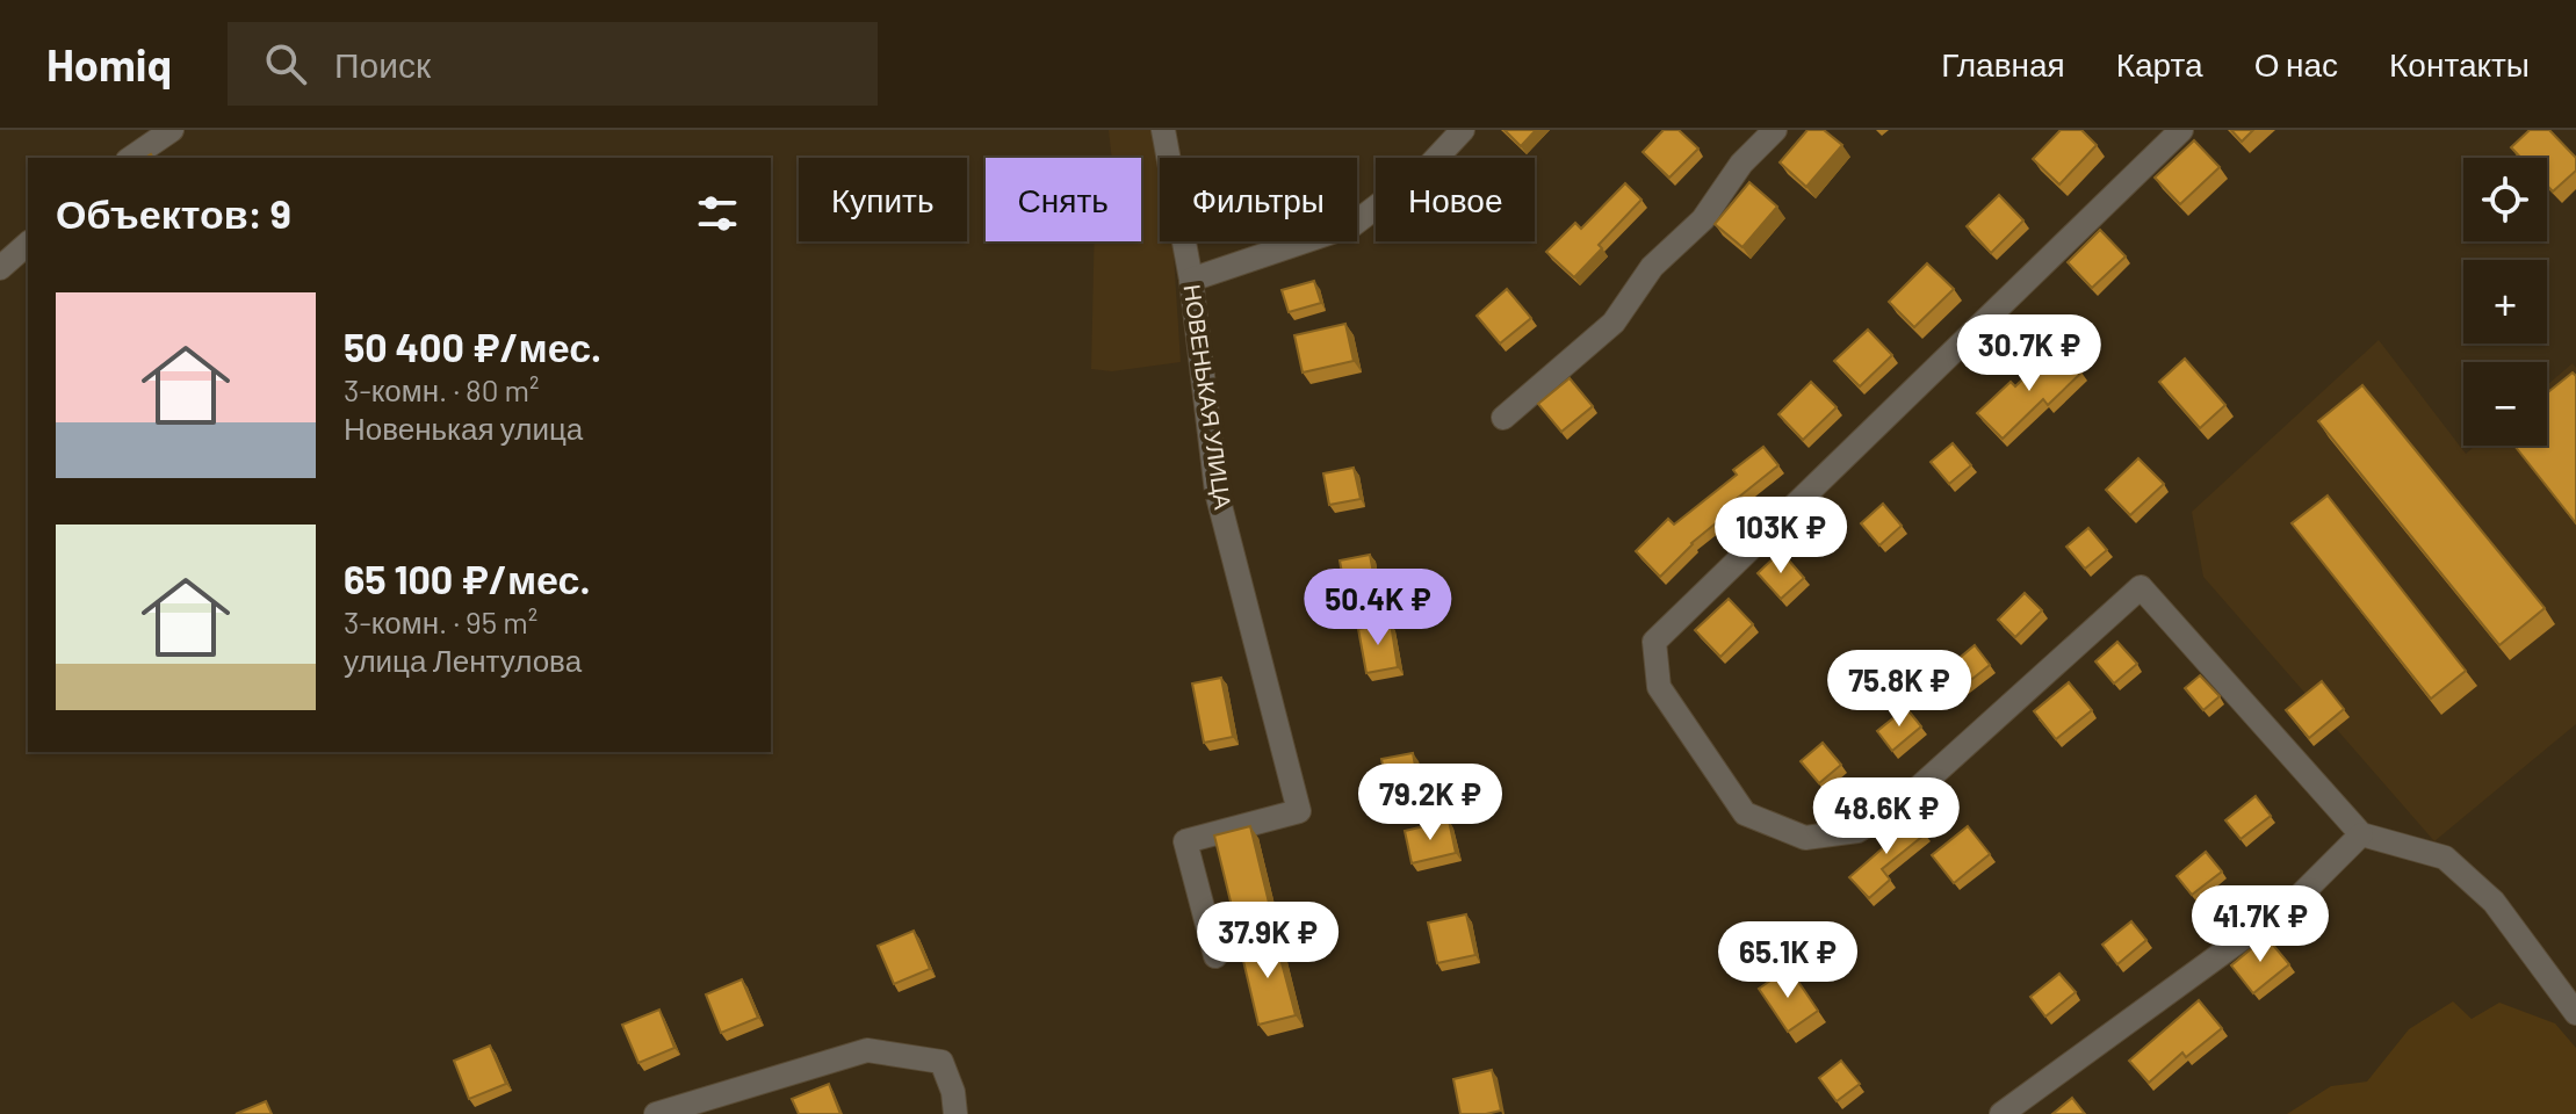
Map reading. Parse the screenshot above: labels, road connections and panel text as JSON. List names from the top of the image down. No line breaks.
{"streets":{"street":["НОВЕНЬКАЯ УЛИЦА"]},"page":{"header":"Homiq","search":"Поиск","nav":["Главная","Карта","О нас","Контакты"],"map_buttons":["+","−"],"chip":["Купить","Снять","Фильтры","Новое"],"heading":"Объектов: 9","list":[{"name":"50 400 ₽/мес.","note":"3-комн. · 80 m² · Новенькая улица"},{"name":"65 100 ₽/мес.","note":"3-комн. · 95 m² · улица Лентулова"}],"price":["30.7K ₽","103K ₽","50.4K ₽","75.8K ₽","79.2K ₽","48.6K ₽","41.7K ₽","37.9K ₽","65.1K ₽"]}}
